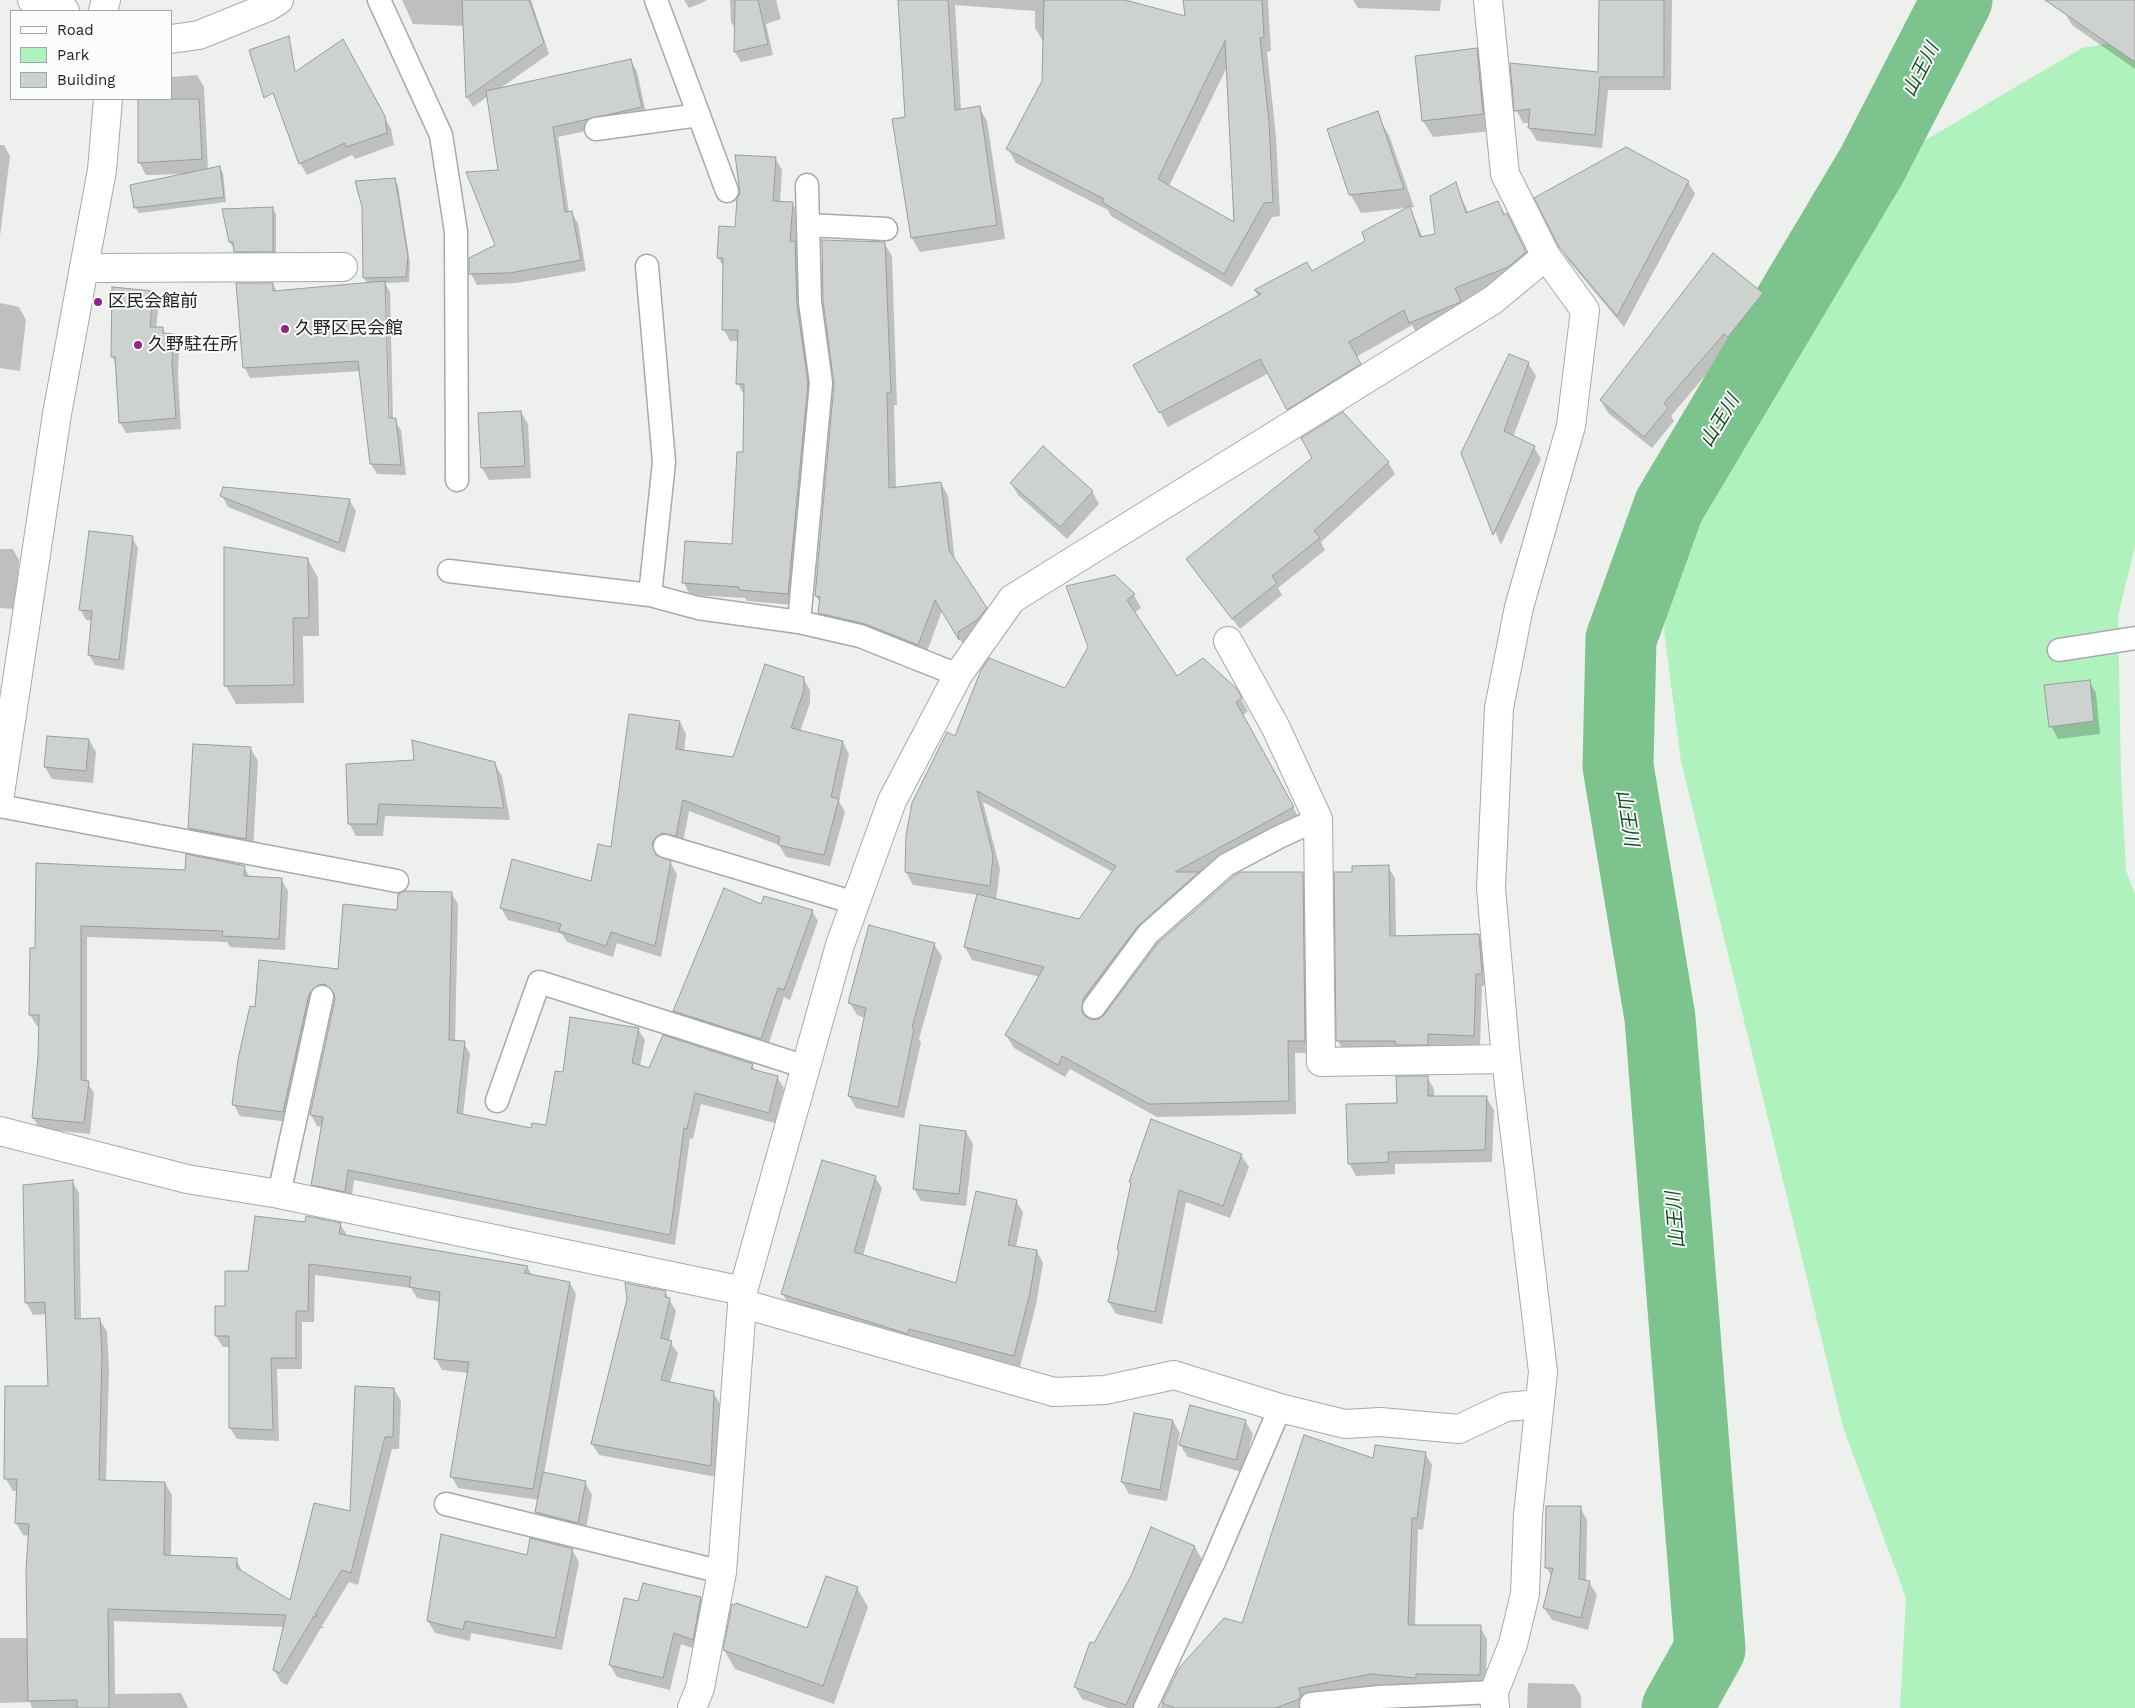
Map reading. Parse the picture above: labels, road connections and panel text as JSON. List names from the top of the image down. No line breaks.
{"water":["山王川"],"places":["区民会館前","久野区民会館","久野駐在所"],"legend":["Road","Park","Building"]}
